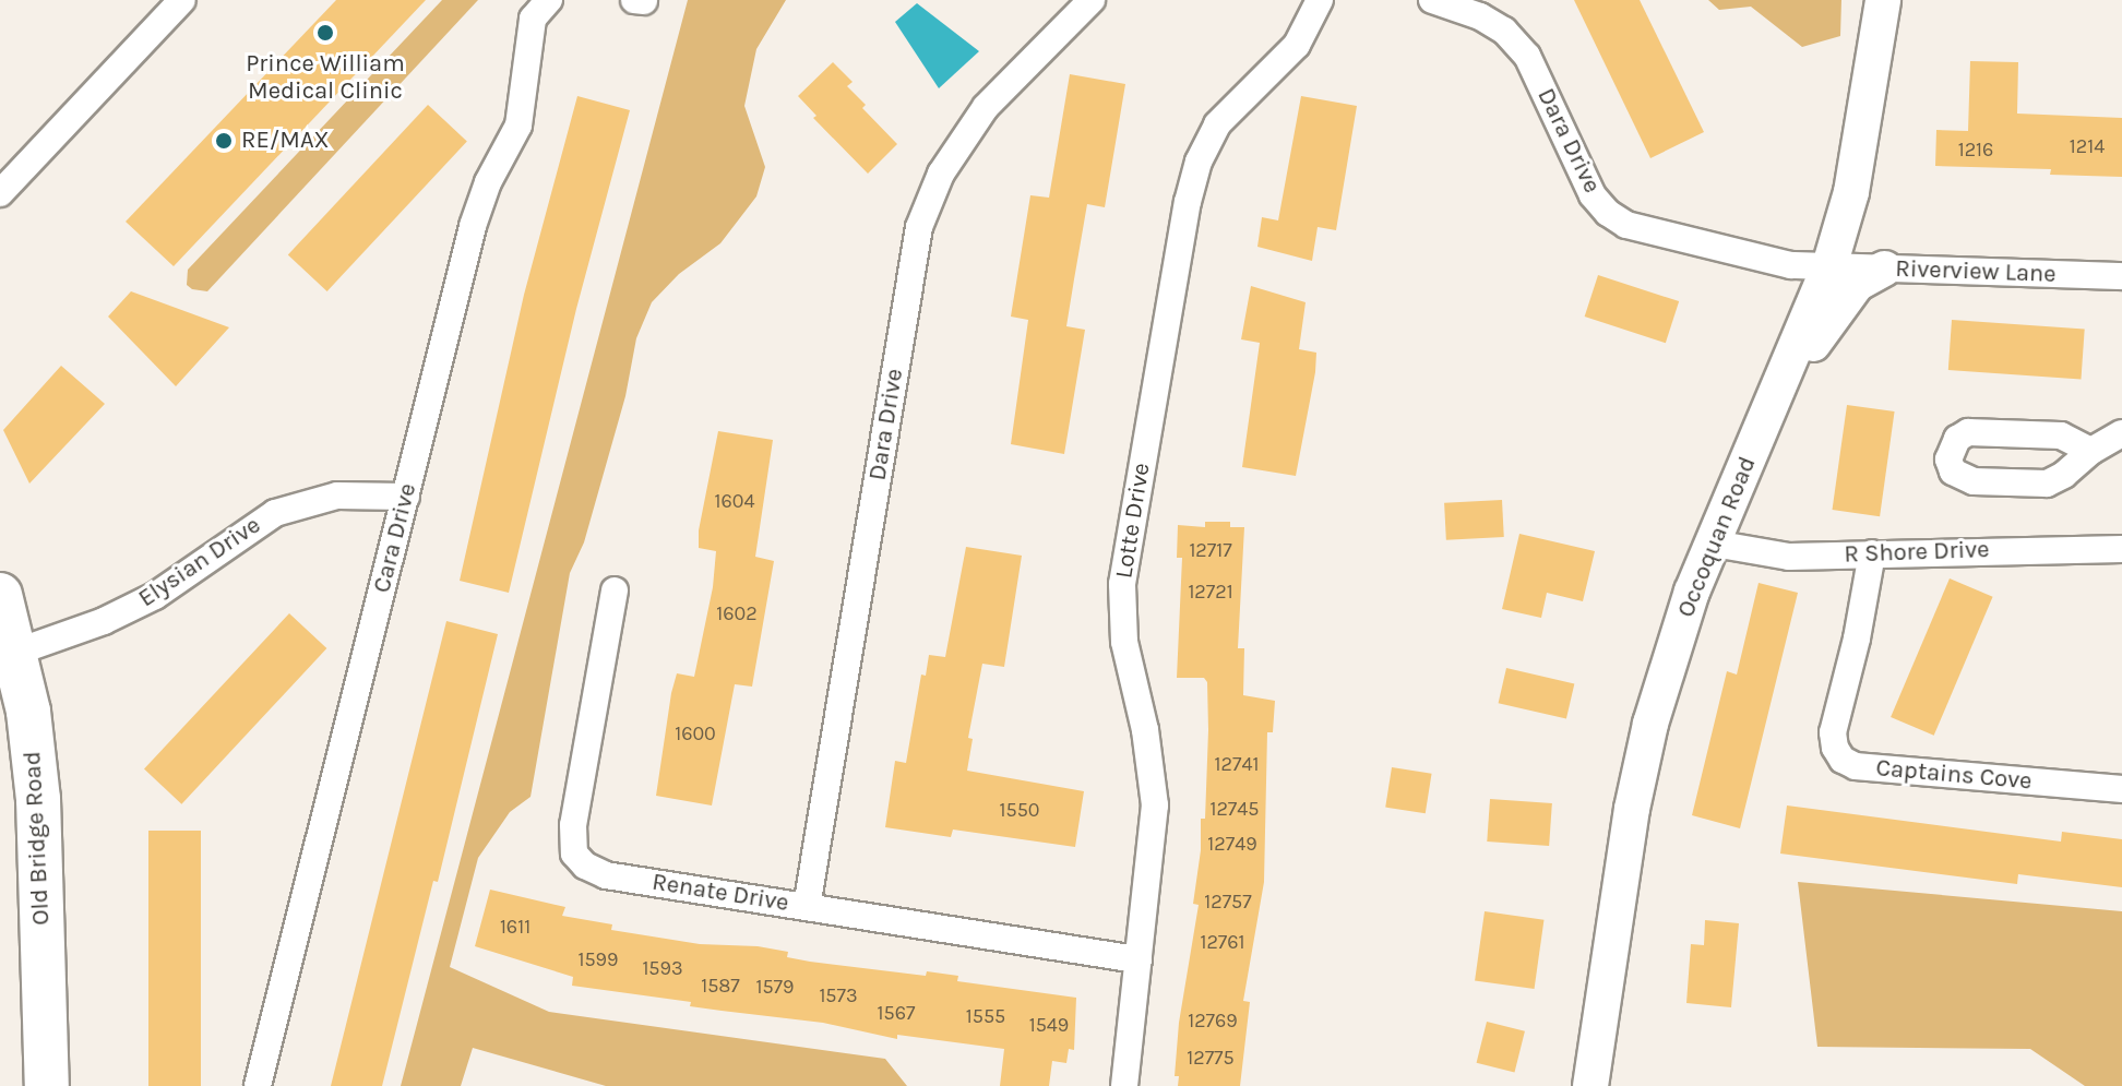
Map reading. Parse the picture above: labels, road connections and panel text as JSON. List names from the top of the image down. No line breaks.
{"streets":{"main road":["Old Bridge Road"],"street":["Dara Drive","Riverview Lane","Lotte Drive","Occoquan Road","Cara Drive","R Shore Drive","Elysian Drive","Captains Cove","Renate Drive"]},"crossings":[["Dara Drive","Riverview Lane"],["Dara Drive","Occoquan Road"],["Dara Drive","Renate Drive"],["Riverview Lane","Occoquan Road"],["Lotte Drive","Renate Drive"],["Occoquan Road","R Shore Drive"],["Cara Drive","Elysian Drive"],["R Shore Drive","Captains Cove"],["Elysian Drive","Old Bridge Road"]],"places":["Prince William Medical Clinic","RE/MAX"],"house_numbers":["1214","1216","1604","12717","12721","1602","1600","12741","12745","1550","12749","12757","1611","12761","1599","1593","1587","1579","1573","1567","1555","12769","1549","12775"]}
